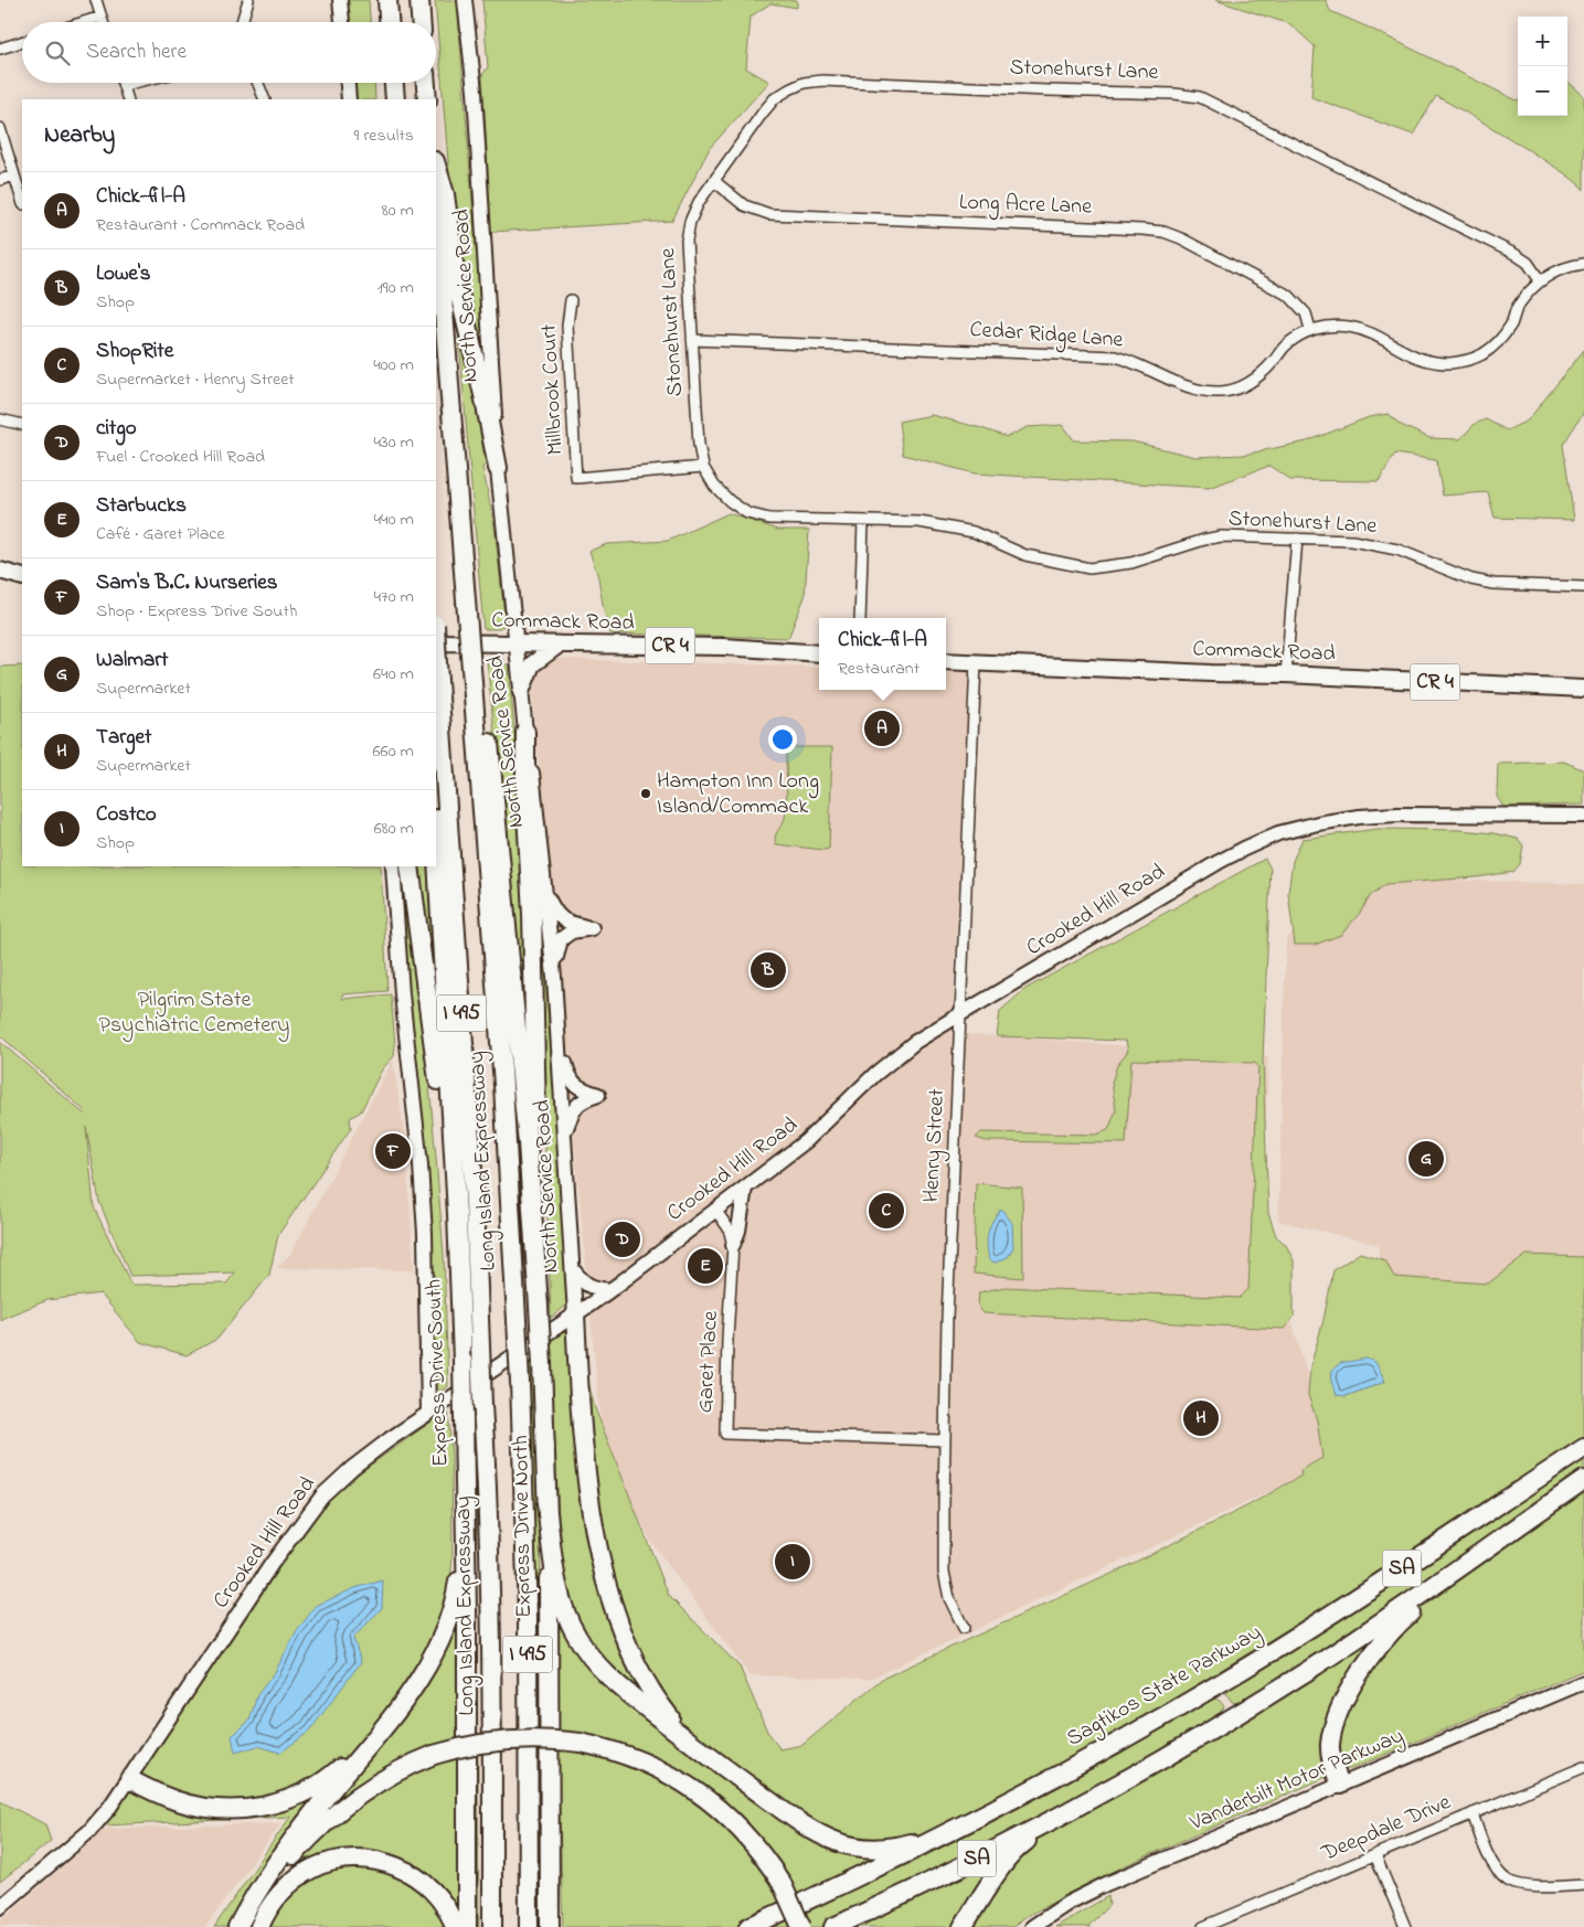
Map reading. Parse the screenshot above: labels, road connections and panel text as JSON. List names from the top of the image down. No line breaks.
{"streets":{"highway":["I 495","Long Island Expressway","Express Drive South","Express Drive North","SA","Sagtikos State Parkway"],"main road":["North Service Road","Commack Road","CR 4","Crooked Hill Road","Vanderbilt Motor Parkway"],"street":["Stonehurst Lane","Long Acre Lane","Cedar Ridge Lane","Millbrook Court","Henry Street","Garet Place","Deepdale Drive"]},"crossings":[["Stonehurst Lane","Long Acre Lane"],["Stonehurst Lane","Cedar Ridge Lane"],["Stonehurst Lane","Millbrook Court"],["Long Acre Lane","Cedar Ridge Lane"],["North Service Road","Commack Road"],["North Service Road","Crooked Hill Road"],["Commack Road","Henry Street"],["Crooked Hill Road","Henry Street"],["Crooked Hill Road","Garet Place"],["Crooked Hill Road","Express Drive South"],["Henry Street","Garet Place"]],"parks":["Pilgrim State Psychiatric Cemetery"],"places":["Hampton Inn Long Island/Commack"],"page":{"map_buttons":["+","−"],"search":"Search here","heading":["Nearby","9 results"],"list":[{"mark":"A","name":"Chick-fil-A","note":"Restaurant · Commack Road","value":"80 m"},{"mark":"B","name":"Lowe's","note":"Shop","value":"190 m"},{"mark":"C","name":"ShopRite","note":"Supermarket · Henry Street","value":"400 m"},{"mark":"D","name":"citgo","note":"Fuel · Crooked Hill Road","value":"430 m"},{"mark":"E","name":"Starbucks","note":"Café · Garet Place","value":"440 m"},{"mark":"F","name":"Sam's B.C. Nurseries","note":"Shop · Express Drive South","value":"470 m"},{"mark":"G","name":"Walmart","note":"Supermarket","value":"640 m"},{"mark":"H","name":"Target","note":"Supermarket","value":"660 m"},{"mark":"I","name":"Costco","note":"Shop","value":"680 m"}],"popup":["Chick-fil-A","Restaurant"],"pins":["A","B","F","G","C","D","E","H","I"]}}
